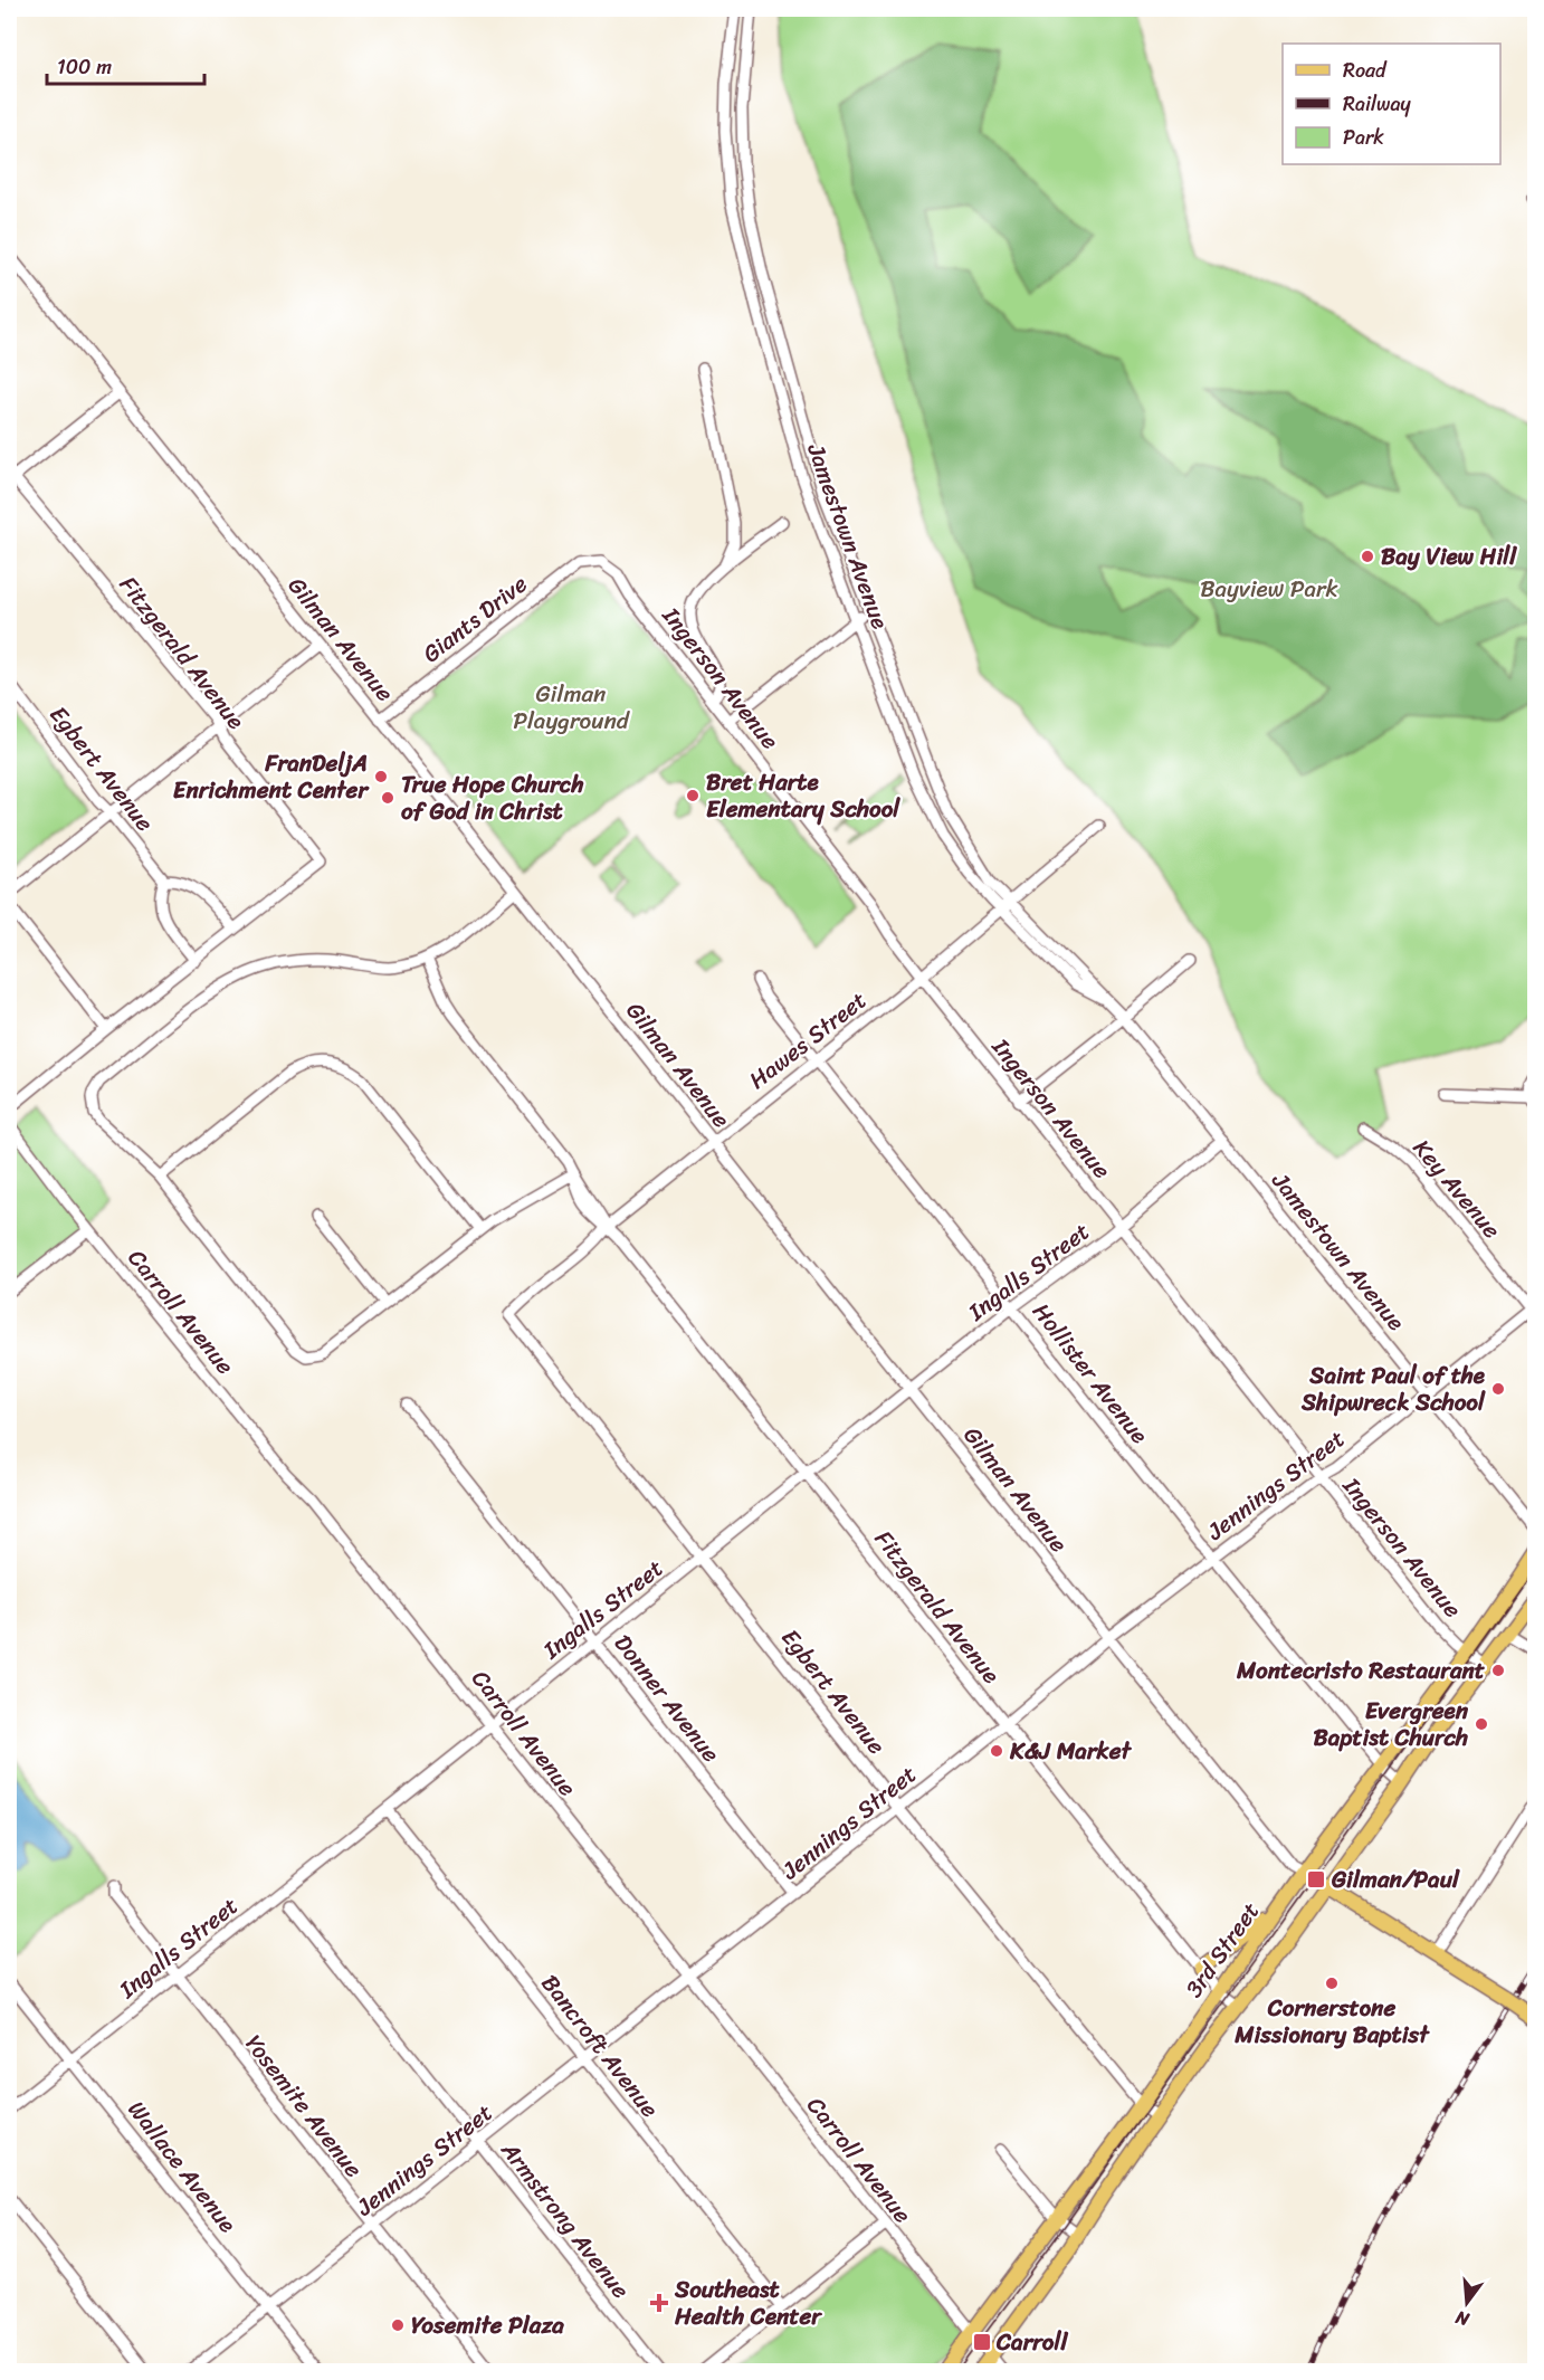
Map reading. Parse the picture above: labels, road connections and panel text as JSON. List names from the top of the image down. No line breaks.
{"streets":{"main road":["3rd Street"],"street":["Jamestown Avenue","Giants Drive","Gilman Avenue","Fitzgerald Avenue","Ingerson Avenue","Egbert Avenue","Hawes Street","Key Avenue","Ingalls Street","Carroll Avenue","Hollister Avenue","Jennings Street","Donner Avenue","Bancroft Avenue","Yosemite Avenue","Wallace Avenue","Armstrong Avenue"]},"crossings":[["Jamestown Avenue","Hawes Street"],["Jamestown Avenue","Ingalls Street"],["Jamestown Avenue","Jennings Street"],["Giants Drive","Gilman Avenue"],["Giants Drive","Ingerson Avenue"],["Gilman Avenue","Hawes Street"],["Gilman Avenue","Ingalls Street"],["Gilman Avenue","Jennings Street"],["Gilman Avenue","3rd Street"],["Fitzgerald Avenue","Hawes Street"],["Fitzgerald Avenue","Ingalls Street"],["Fitzgerald Avenue","Jennings Street"],["Fitzgerald Avenue","3rd Street"],["Ingerson Avenue","Hawes Street"],["Ingerson Avenue","Ingalls Street"],["Ingerson Avenue","Jennings Street"],["Ingerson Avenue","3rd Street"],["Egbert Avenue","Hawes Street"],["Egbert Avenue","Ingalls Street"],["Egbert Avenue","Jennings Street"],["Egbert Avenue","3rd Street"],["Hawes Street","Hollister Avenue"],["Key Avenue","Jennings Street"],["Ingalls Street","Carroll Avenue"],["Ingalls Street","Hollister Avenue"],["Ingalls Street","Donner Avenue"],["Ingalls Street","Bancroft Avenue"],["Ingalls Street","Yosemite Avenue"],["Ingalls Street","Wallace Avenue"],["Carroll Avenue","Jennings Street"],["Carroll Avenue","3rd Street"],["Hollister Avenue","Jennings Street"],["Hollister Avenue","3rd Street"],["Jennings Street","Donner Avenue"],["Jennings Street","Bancroft Avenue"],["Jennings Street","Yosemite Avenue"],["Jennings Street","Wallace Avenue"],["Jennings Street","Armstrong Avenue"]],"parks":["Bayview Park","Gilman Playground"],"places":{"other":["Bay View Hill","FranDeljA Enrichment Center","Bret Harte Elementary School","True Hope Church of God in Christ","Saint Paul of the Shipwreck School","Montecristo Restaurant","Evergreen Baptist Church","K&J Market","Cornerstone Missionary Baptist","Yosemite Plaza"],"transit":["Gilman/Paul","Carroll"],"health":["Southeast Health Center"]},"legend":["Road","Railway","Park"],"scale_bar":"100 m","north":"bottom"}
